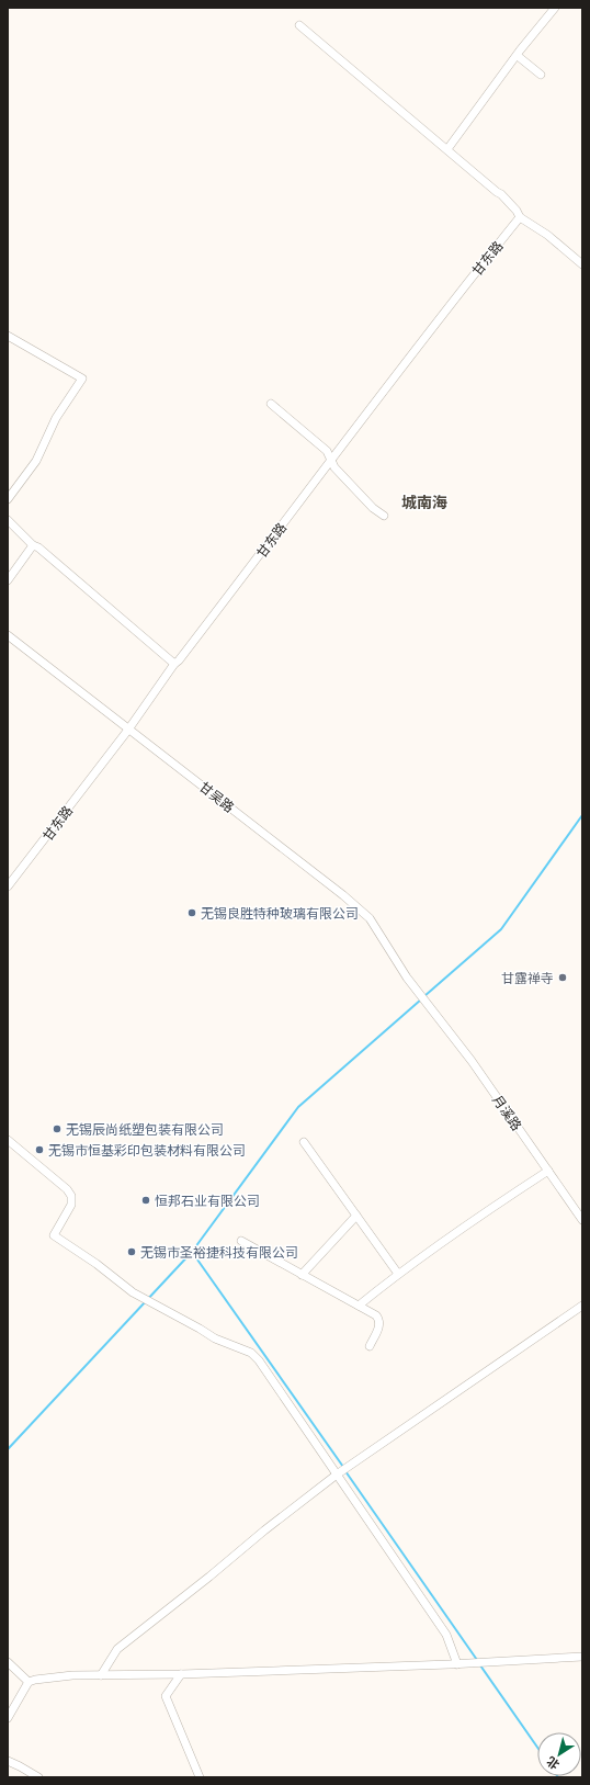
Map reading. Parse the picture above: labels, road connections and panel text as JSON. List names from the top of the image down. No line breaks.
{"streets":{"street":["甘东路","甘吴路","月溪路"]},"crossings":[["甘东路","甘吴路"],["甘吴路","月溪路"]],"districts":["城南海"],"places":["无锡良胜特种玻璃有限公司","甘露禅寺","无锡辰尚纸塑包装有限公司","无锡市恒基彩印包装材料有限公司","恒邦石业有限公司","无锡市圣裕捷科技有限公司"],"north":"bottom left"}
